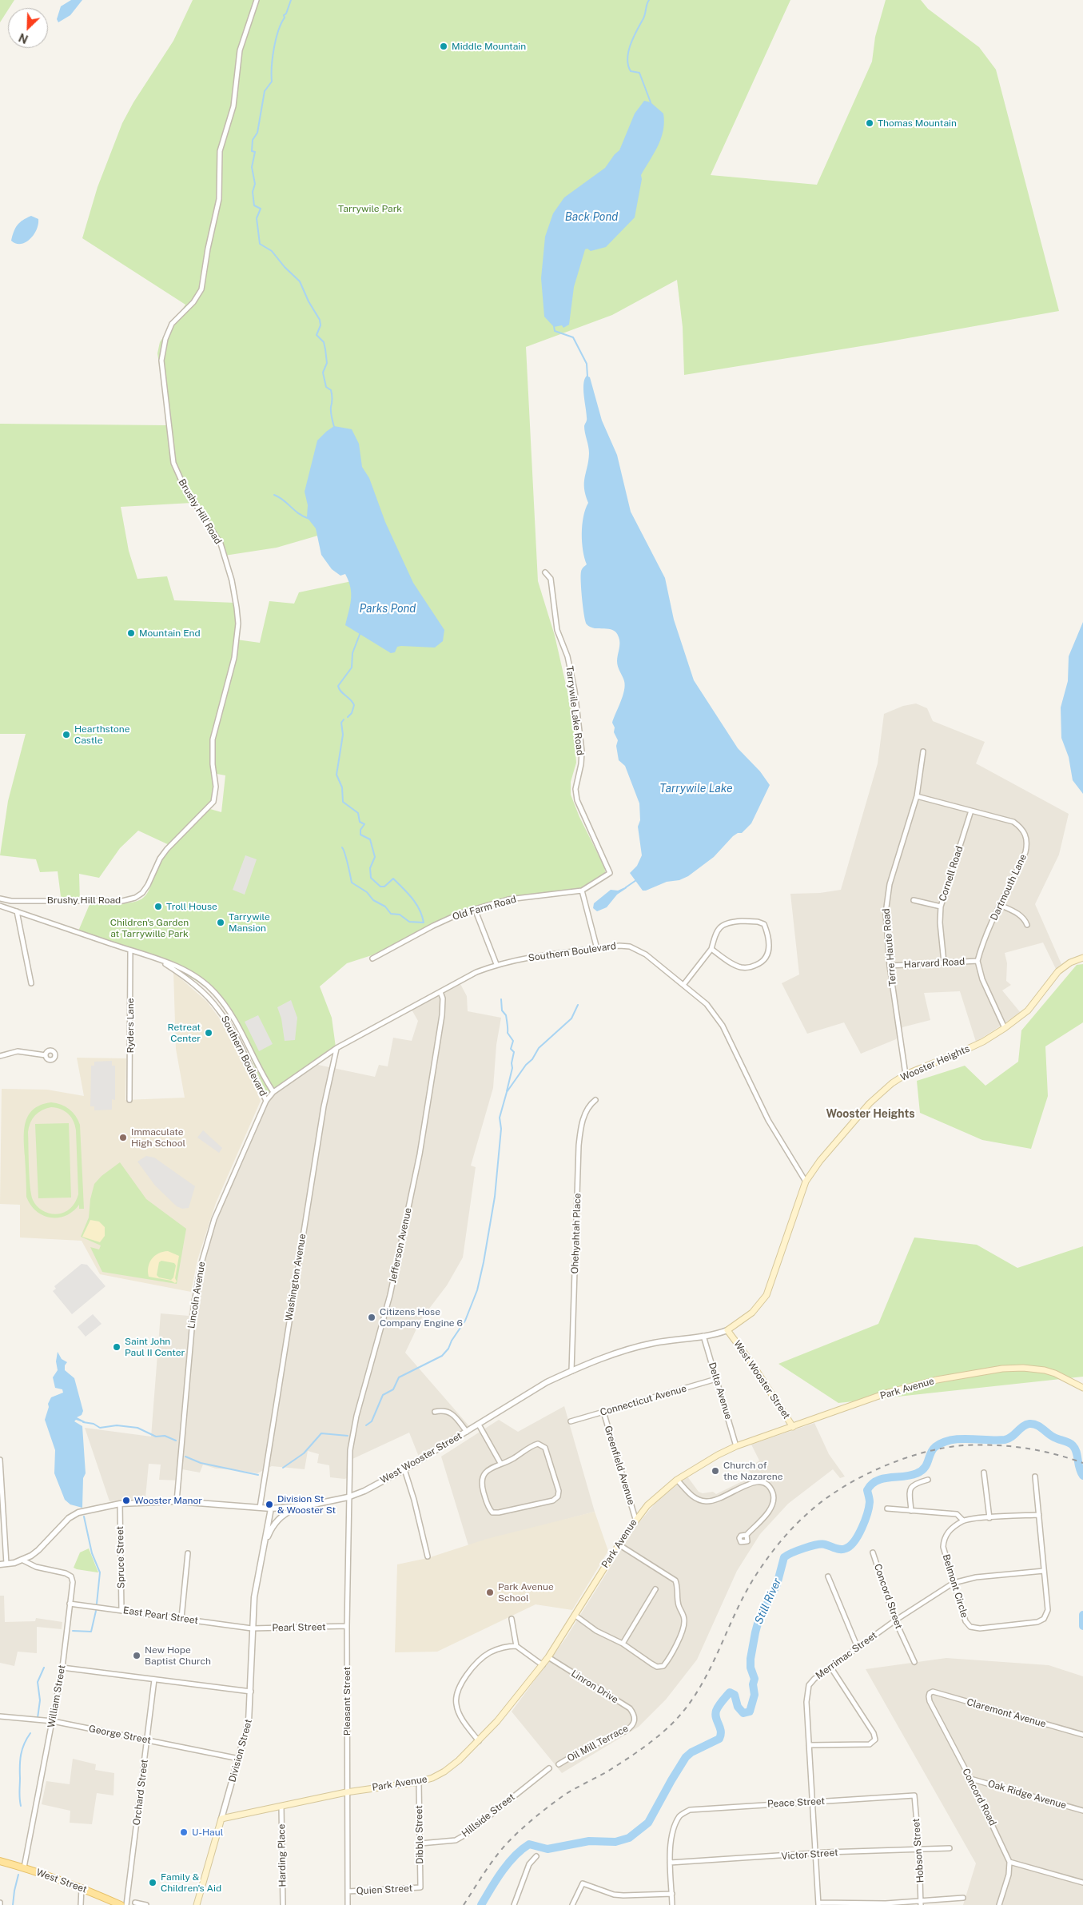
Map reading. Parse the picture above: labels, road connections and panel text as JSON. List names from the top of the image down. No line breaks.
{"streets":{"main road":["Wooster Heights","West Wooster Street","Park Avenue","Division Street","West Street"],"street":["Brushy Hill Road","Tarrywile Lake Road","Cornell Road","Dartmouth Lane","Old Farm Road","Terre Haute Road","Southern Boulevard","Harvard Road","Ryders Lane","Ohehyahtah Place","Jefferson Avenue","Washington Avenue","Lincoln Avenue","Delta Avenue","Connecticut Avenue","Greenfield Avenue","Spruce Street","Belmont Circle","Concord Street","East Pearl Street","Pearl Street","Merrimac Street","Linron Drive","William Street","Pleasant Street","Claremont Avenue","George Street","Oil Mill Terrace","Orchard Street","Oak Ridge Avenue","Concord Road","Peace Street","Hillside Street","Dibble Street","Hobson Street","Victor Street","Harding Place","Quien Street"]},"crossings":[["Tarrywile Lake Road","Old Farm Road"],["Cornell Road","Dartmouth Lane"],["Cornell Road","Harvard Road"],["Dartmouth Lane","Terre Haute Road"],["Dartmouth Lane","Harvard Road"],["Terre Haute Road","Harvard Road"],["Terre Haute Road","Wooster Heights"],["Southern Boulevard","Ryders Lane"],["Southern Boulevard","Wooster Heights"],["Southern Boulevard","Jefferson Avenue"],["Southern Boulevard","Washington Avenue"],["Southern Boulevard","Lincoln Avenue"],["Harvard Road","Wooster Heights"],["Wooster Heights","West Wooster Street"],["Ohehyahtah Place","West Wooster Street"],["Jefferson Avenue","West Wooster Street"],["Jefferson Avenue","Pleasant Street"],["Washington Avenue","West Wooster Street"],["Lincoln Avenue","West Wooster Street"],["West Wooster Street","Park Avenue"],["West Wooster Street","Delta Avenue"],["West Wooster Street","Spruce Street"],["West Wooster Street","William Street"],["West Wooster Street","Pleasant Street"],["West Wooster Street","Division Street"],["Park Avenue","Delta Avenue"],["Park Avenue","Greenfield Avenue"],["Park Avenue","Linron Drive"],["Park Avenue","Pleasant Street"],["Park Avenue","Division Street"],["Park Avenue","Dibble Street"],["Park Avenue","Harding Place"],["Delta Avenue","Connecticut Avenue"],["Connecticut Avenue","Greenfield Avenue"],["Spruce Street","East Pearl Street"],["Belmont Circle","Merrimac Street"],["Concord Street","Merrimac Street"],["East Pearl Street","Pearl Street"],["East Pearl Street","William Street"],["East Pearl Street","Division Street"],["Pearl Street","Pleasant Street"],["Pearl Street","Division Street"],["Merrimac Street","Peace Street"],["Merrimac Street","Victor Street"],["Linron Drive","Oil Mill Terrace"],["William Street","George Street"],["William Street","West Street"],["Pleasant Street","Quien Street"],["Claremont Avenue","Concord Road"],["George Street","Division Street"],["George Street","Orchard Street"],["Oak Ridge Avenue","Concord Road"],["Peace Street","Hobson Street"],["Peace Street","Victor Street"],["Hillside Street","Dibble Street"],["Dibble Street","Quien Street"],["Hobson Street","Victor Street"]],"districts":["Wooster Heights"],"water":["Back Pond","Parks Pond","Tarrywile Lake","Still River"],"parks":["Tarrywile Park","Children's Garden at Tarrywille Park"],"places":["Middle Mountain","Thomas Mountain","Mountain End","Hearthstone Castle","Troll House","Tarrywile Mansion","Retreat Center","Immaculate High School","Citizens Hose Company Engine 6","Saint John Paul II Center","Church of the Nazarene","Wooster Manor","Division St & Wooster St","Park Avenue School","New Hope Baptist Church","U-Haul","Family & Children's Aid"],"north":"bottom left"}
